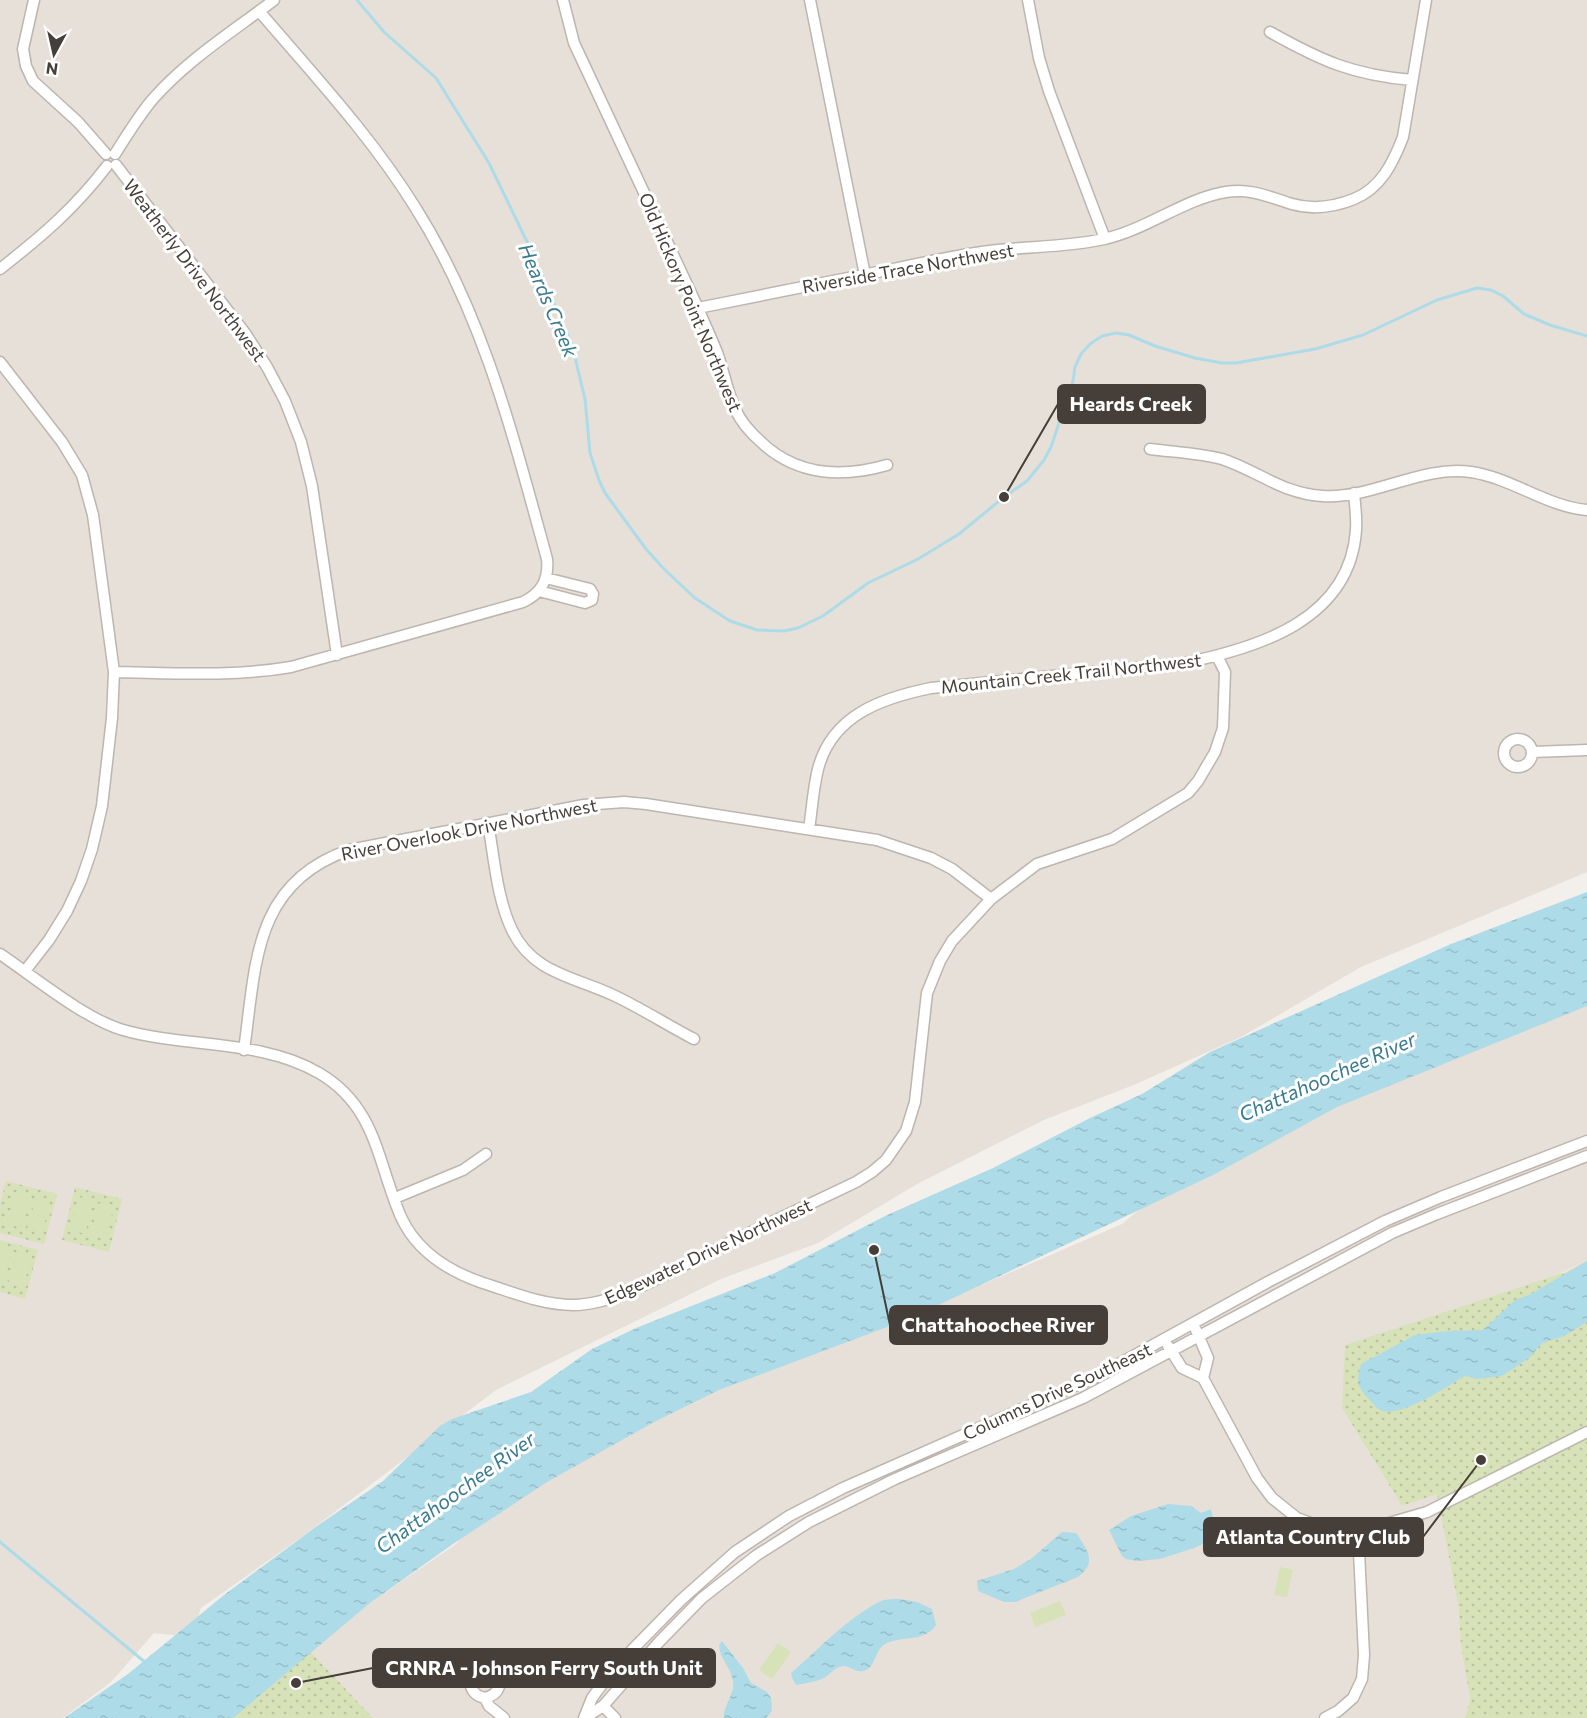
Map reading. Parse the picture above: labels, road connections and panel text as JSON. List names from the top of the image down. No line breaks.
{"streets":{"street":["Riverside Trace Northwest","Weatherly Drive Northwest","Old Hickory Point Northwest","Mountain Creek Trail Northwest","River Overlook Drive Northwest","Edgewater Drive Northwest","Columns Drive Southeast"]},"crossings":[["Riverside Trace Northwest","Old Hickory Point Northwest"],["Mountain Creek Trail Northwest","River Overlook Drive Northwest"],["Mountain Creek Trail Northwest","Edgewater Drive Northwest"],["River Overlook Drive Northwest","Edgewater Drive Northwest"]],"water":["Heards Creek","Chattahoochee River"],"places":["Heards Creek","Chattahoochee River","Atlanta Country Club","CRNRA - Johnson Ferry South Unit"],"north":"bottom"}
